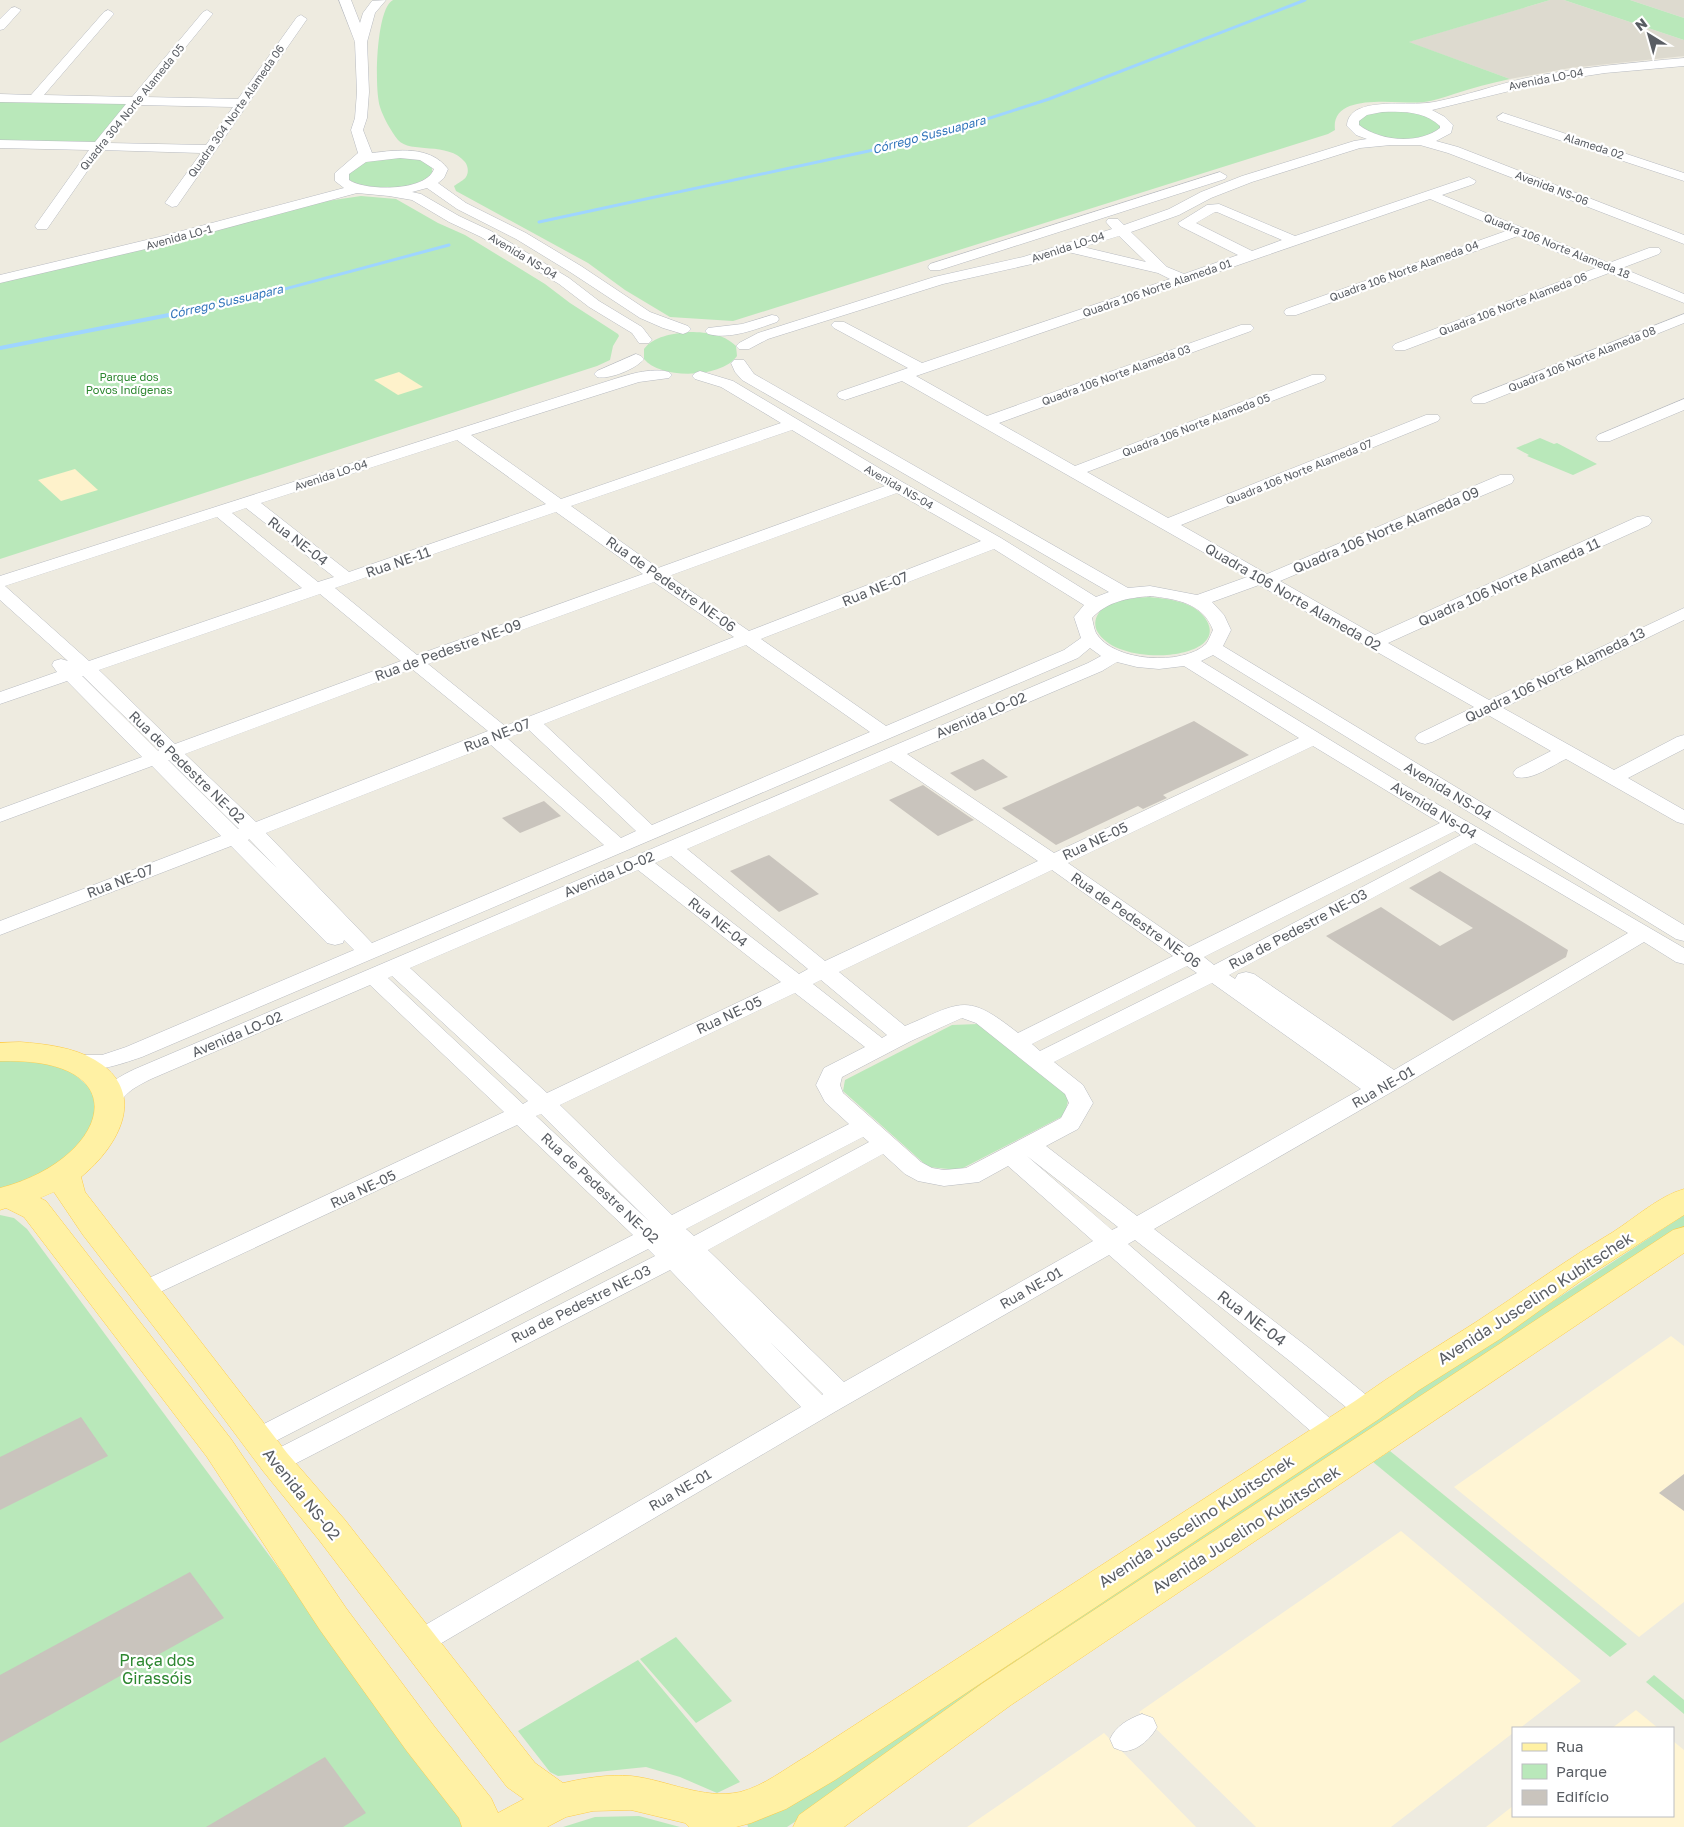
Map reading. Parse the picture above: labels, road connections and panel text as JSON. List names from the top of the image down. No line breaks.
{"streets":{"main road":["Avenida Juscelino Kubitschek","Avenida NS-02","Avenida Jucelino Kubitschek"],"street":["Avenida LO-04","Quadra 304 Norte Alameda 05","Quadra 304 Norte Alameda 06","Alameda 02","Avenida NS-06","Avenida LO-1","Quadra 106 Norte Alameda 18","Avenida NS-04","Quadra 106 Norte Alameda 04","Quadra 106 Norte Alameda 01","Quadra 106 Norte Alameda 06","Quadra 106 Norte Alameda 08","Quadra 106 Norte Alameda 03","Quadra 106 Norte Alameda 05","Quadra 106 Norte Alameda 07","Quadra 106 Norte Alameda 09","Rua NE-04","Rua NE-11","Quadra 106 Norte Alameda 11","Rua de Pedestre NE-06","Rua NE-07","Quadra 106 Norte Alameda 02","Rua de Pedestre NE-09","Quadra 106 Norte Alameda 13","Avenida LO-02","Rua de Pedestre NE-02","Avenida Ns-04","Rua NE-05","Rua de Pedestre NE-03","Rua NE-01"]},"crossings":[["Avenida LO-04","Avenida NS-06"],["Avenida LO-04","Avenida NS-04"],["Avenida LO-04","Rua NE-04"],["Avenida LO-04","Rua de Pedestre NE-06"],["Quadra 106 Norte Alameda 18","Quadra 106 Norte Alameda 04"],["Quadra 106 Norte Alameda 18","Quadra 106 Norte Alameda 01"],["Quadra 106 Norte Alameda 18","Quadra 106 Norte Alameda 06"],["Avenida NS-04","Rua NE-11"],["Avenida NS-04","Rua NE-07"],["Avenida NS-04","Rua de Pedestre NE-09"],["Quadra 106 Norte Alameda 01","Quadra 106 Norte Alameda 02"],["Quadra 106 Norte Alameda 03","Quadra 106 Norte Alameda 02"],["Quadra 106 Norte Alameda 05","Quadra 106 Norte Alameda 02"],["Quadra 106 Norte Alameda 07","Quadra 106 Norte Alameda 02"],["Quadra 106 Norte Alameda 09","Quadra 106 Norte Alameda 02"],["Rua NE-04","Rua NE-11"],["Rua NE-04","Avenida LO-02"],["Rua NE-04","Rua NE-05"],["Rua NE-04","Rua NE-01"],["Rua NE-04","Avenida Juscelino Kubitschek"],["Rua NE-11","Rua de Pedestre NE-06"],["Rua NE-11","Rua de Pedestre NE-02"],["Quadra 106 Norte Alameda 11","Quadra 106 Norte Alameda 02"],["Rua de Pedestre NE-06","Rua NE-07"],["Rua de Pedestre NE-06","Rua de Pedestre NE-09"],["Rua de Pedestre NE-06","Avenida LO-02"],["Rua de Pedestre NE-06","Rua NE-05"],["Rua de Pedestre NE-06","Rua de Pedestre NE-03"],["Rua de Pedestre NE-06","Rua NE-01"],["Rua NE-07","Rua de Pedestre NE-02"],["Quadra 106 Norte Alameda 02","Quadra 106 Norte Alameda 13"],["Rua de Pedestre NE-09","Rua de Pedestre NE-02"],["Avenida LO-02","Rua de Pedestre NE-02"],["Rua de Pedestre NE-02","Rua NE-05"],["Rua de Pedestre NE-02","Rua de Pedestre NE-03"],["Rua de Pedestre NE-02","Rua NE-01"],["Avenida Ns-04","Rua NE-05"],["Avenida Ns-04","Rua de Pedestre NE-03"],["Avenida Ns-04","Rua NE-01"],["Rua NE-05","Avenida NS-02"],["Rua de Pedestre NE-03","Avenida NS-02"],["Rua NE-01","Avenida NS-02"],["Avenida Juscelino Kubitschek","Avenida NS-02"]],"water":["Córrego Sussuapara"],"parks":["Parque dos Povos Indígenas","Praça dos Girassóis"],"legend":["Rua","Parque","Edifício"],"north":"top left"}
